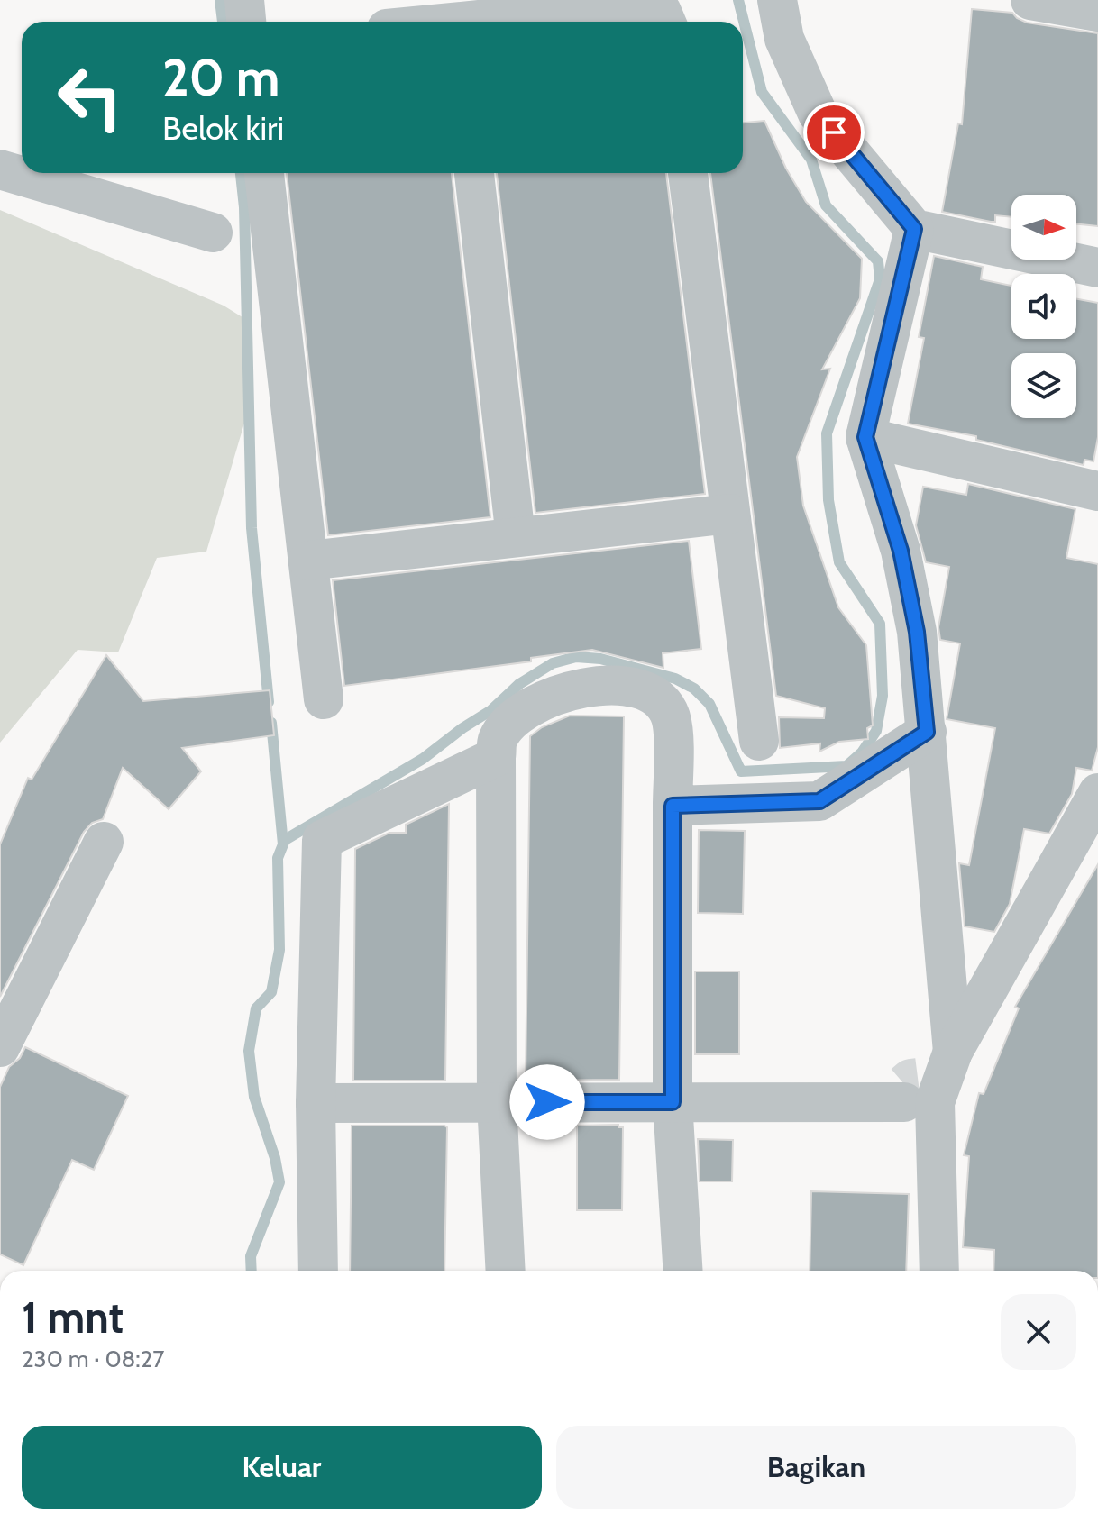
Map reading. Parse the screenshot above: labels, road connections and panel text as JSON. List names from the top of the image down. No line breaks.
{"north":"right","page":{"turn":["20 m","Belok kiri"],"heading":["1 mnt","230 m · 08:27"],"buttons":["Keluar","Bagikan"]}}
